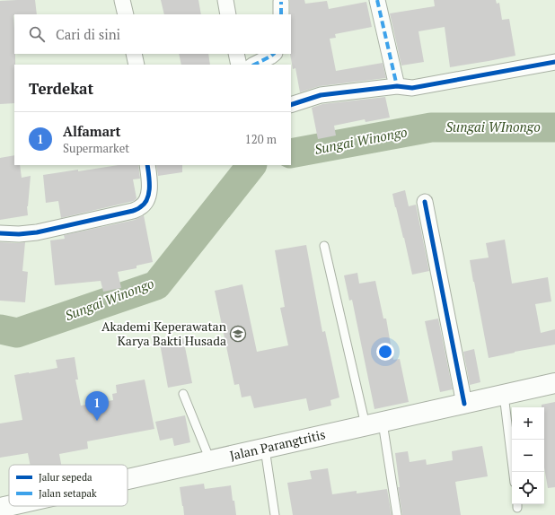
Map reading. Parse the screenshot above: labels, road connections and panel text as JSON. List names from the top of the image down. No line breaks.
{"streets":{"main road":["Jalan Parangtritis"]},"water":["Sungai WInongo","Sungai Winongo"],"places":{"school or university":["Akademi Keperawatan Karya Bakti Husada"]},"legend":["Jalur sepeda","Jalan setapak"],"page":{"search":"Cari di sini","heading":"Terdekat","list":[{"mark":"1","name":"Alfamart","note":"Supermarket","value":"120 m"}],"pins":"1","map_buttons":["+","−"]}}
